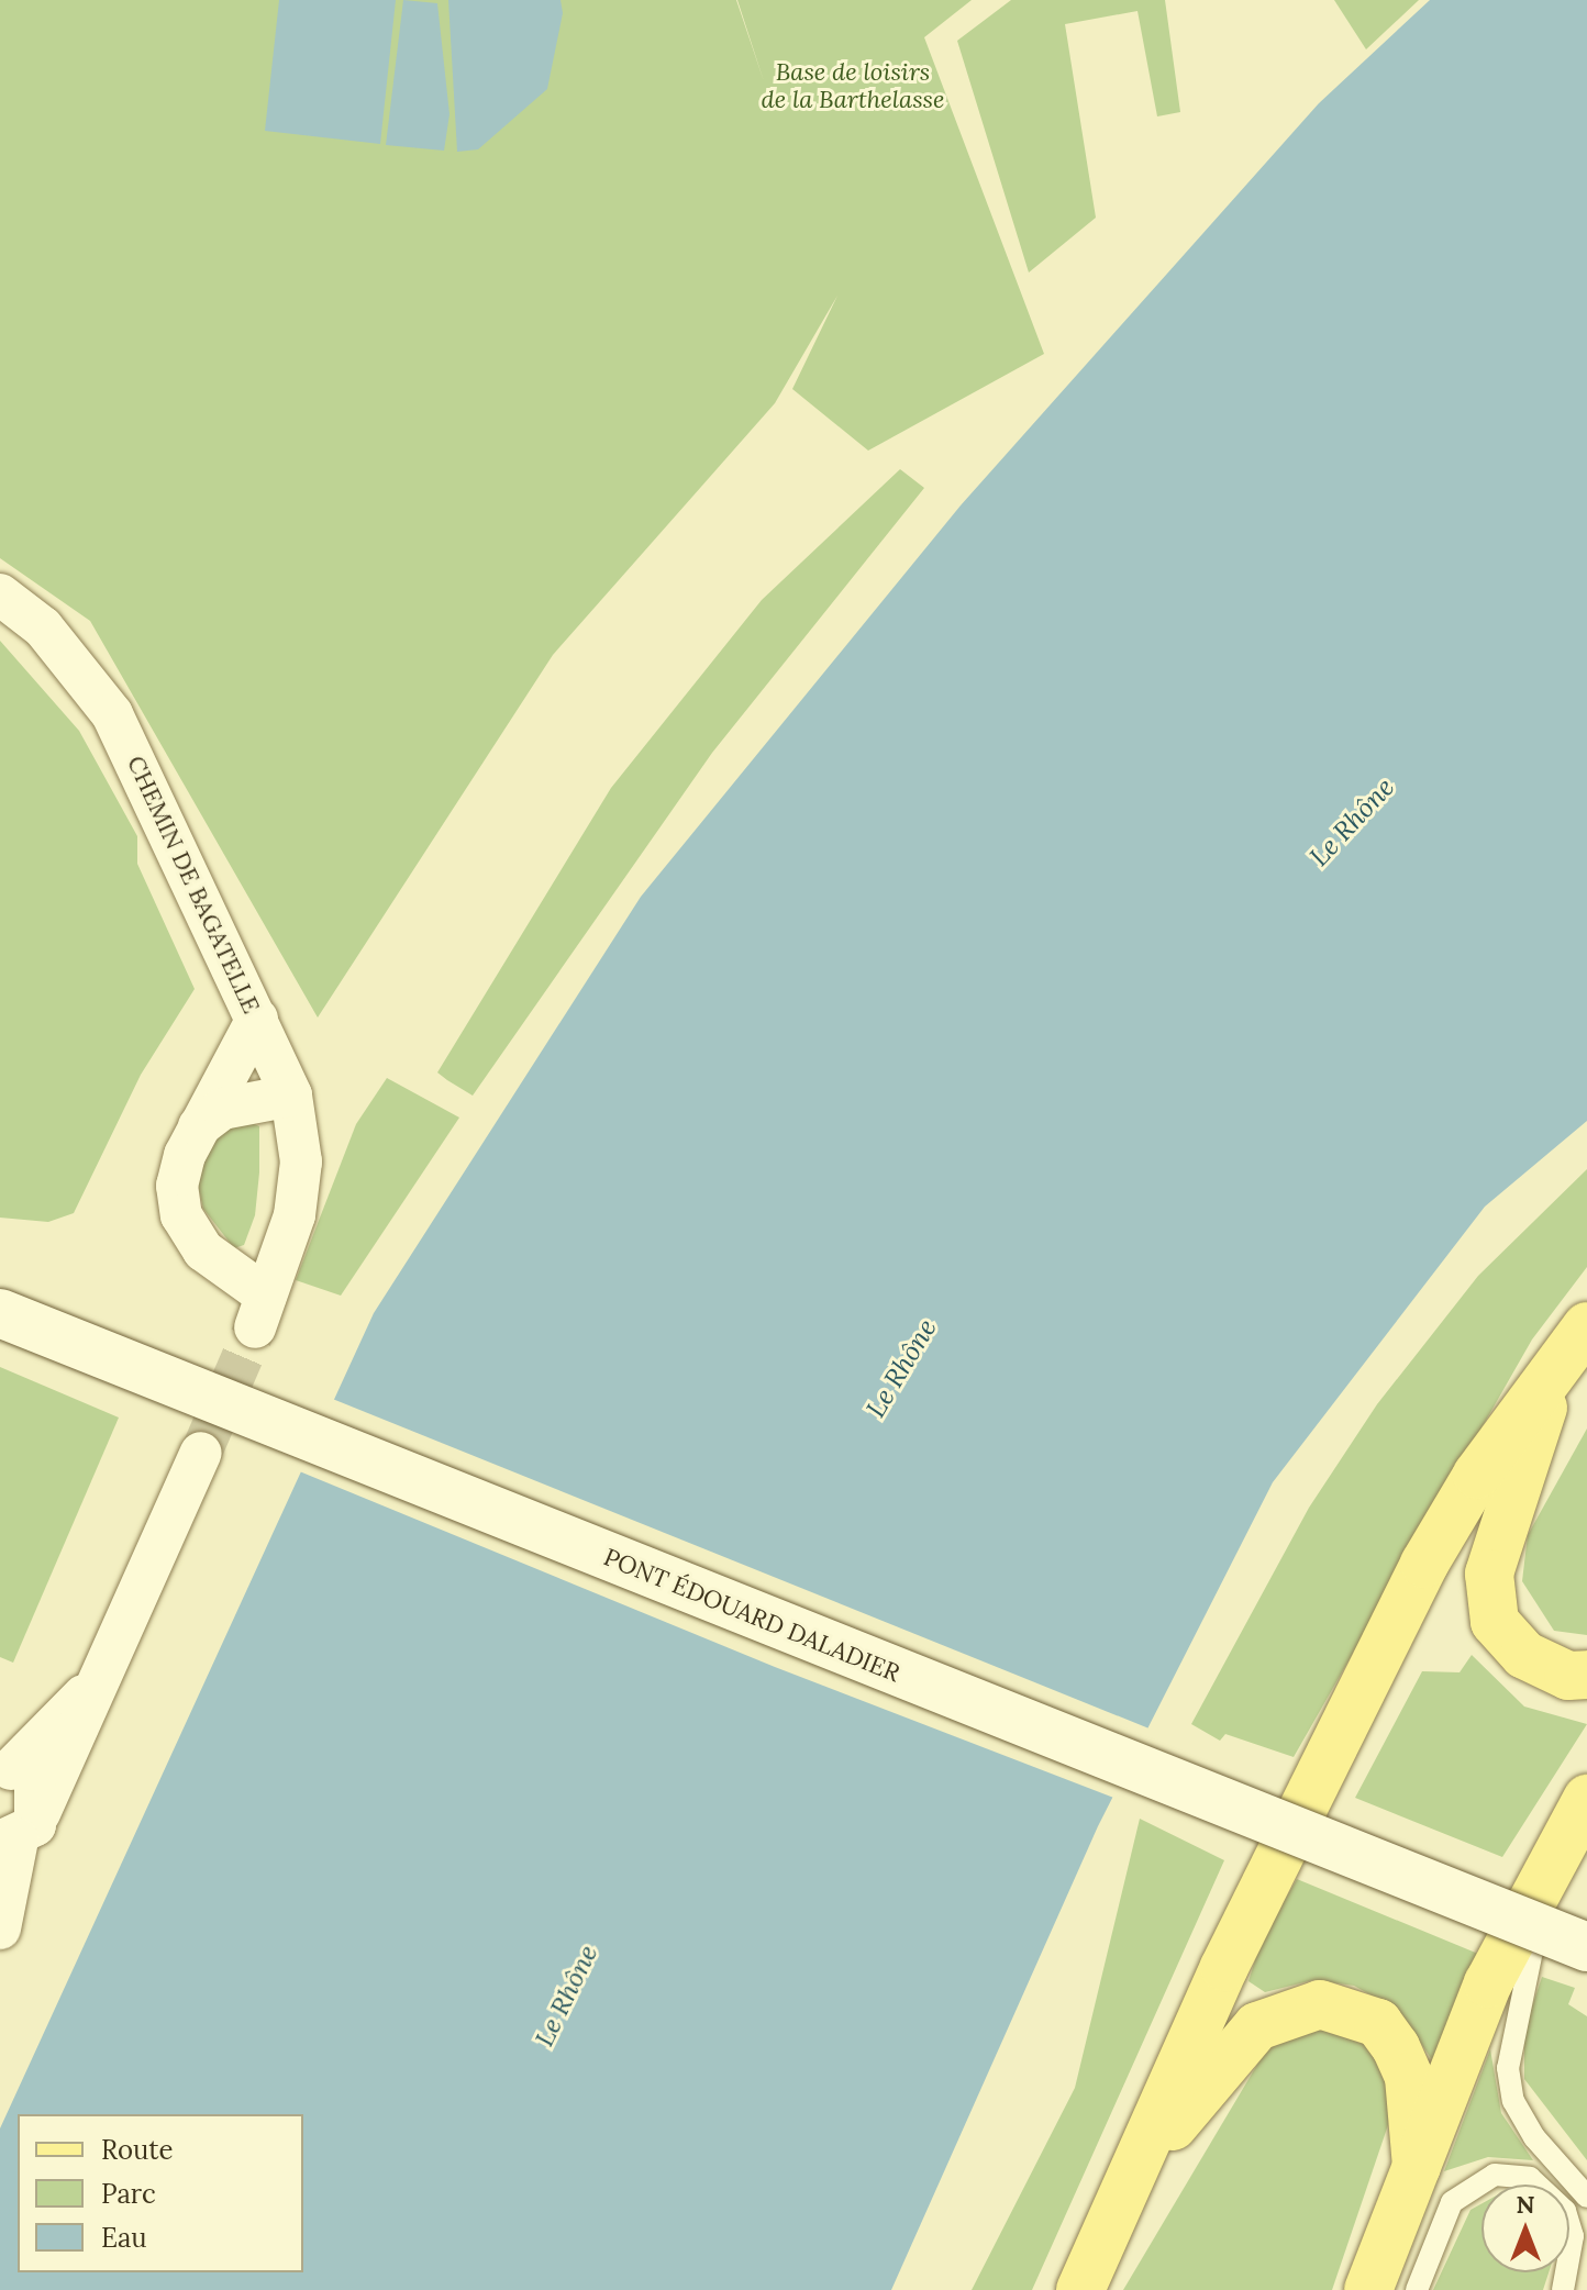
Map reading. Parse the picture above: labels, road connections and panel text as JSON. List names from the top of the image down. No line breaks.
{"streets":{"main road":["PONT ÉDOUARD DALADIER"],"street":["CHEMIN DE BAGATELLE"]},"water":["Le Rhône"],"parks":["Base de loisirs de la Barthelasse"],"legend":["Route","Parc","Eau"],"north":"top"}
